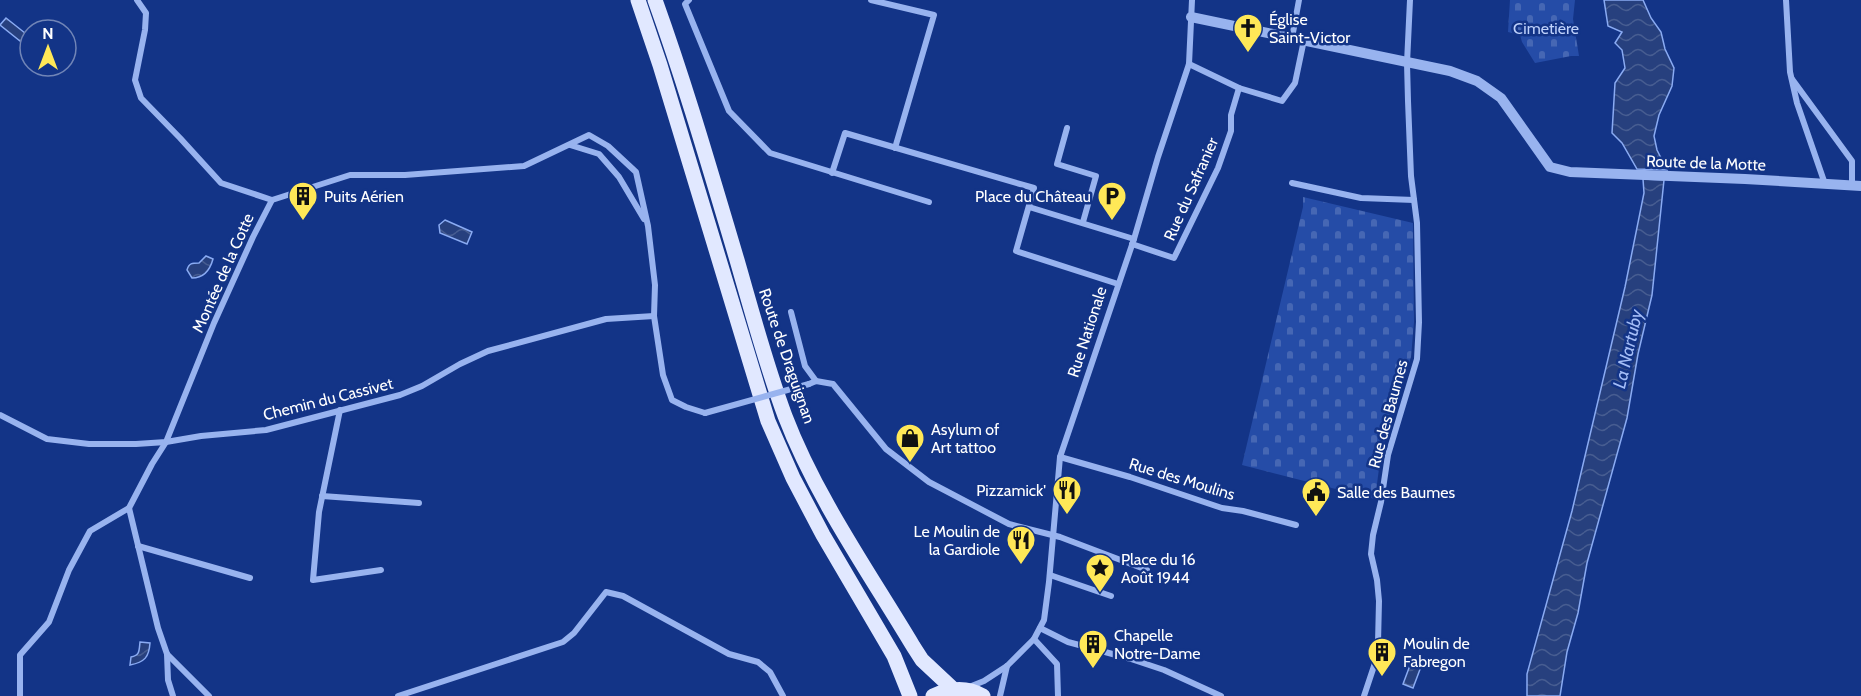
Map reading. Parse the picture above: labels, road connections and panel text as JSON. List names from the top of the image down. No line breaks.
{"streets":{"main road":["Route de Draguignan"],"street":["Route de la Motte","Rue du Safranier","Montée de la Cotte","Rue Nationale","Chemin du Cassivet","Rue des Baumes","Rue des Moulins"]},"crossings":[["Route de la Motte","Rue des Baumes"],["Rue du Safranier","Rue Nationale"],["Montée de la Cotte","Chemin du Cassivet"],["Rue Nationale","Route de Draguignan"],["Rue Nationale","Rue des Moulins"]],"water":["La Nartuby"],"parks":["Cimetière"],"places":{"church":["Église Saint-Victor"],"building":["Puits Aérien","Chapelle Notre-Dame","Moulin de Fabregon"],"parking":["Place du Château"],"shop":["Asylum of Art tattoo"],"restaurant":["Pizzamick'","Le Moulin de la Gardiole"],"public building":["Salle des Baumes"],"place":["Place du 16 Août 1944"]},"north":"top"}
